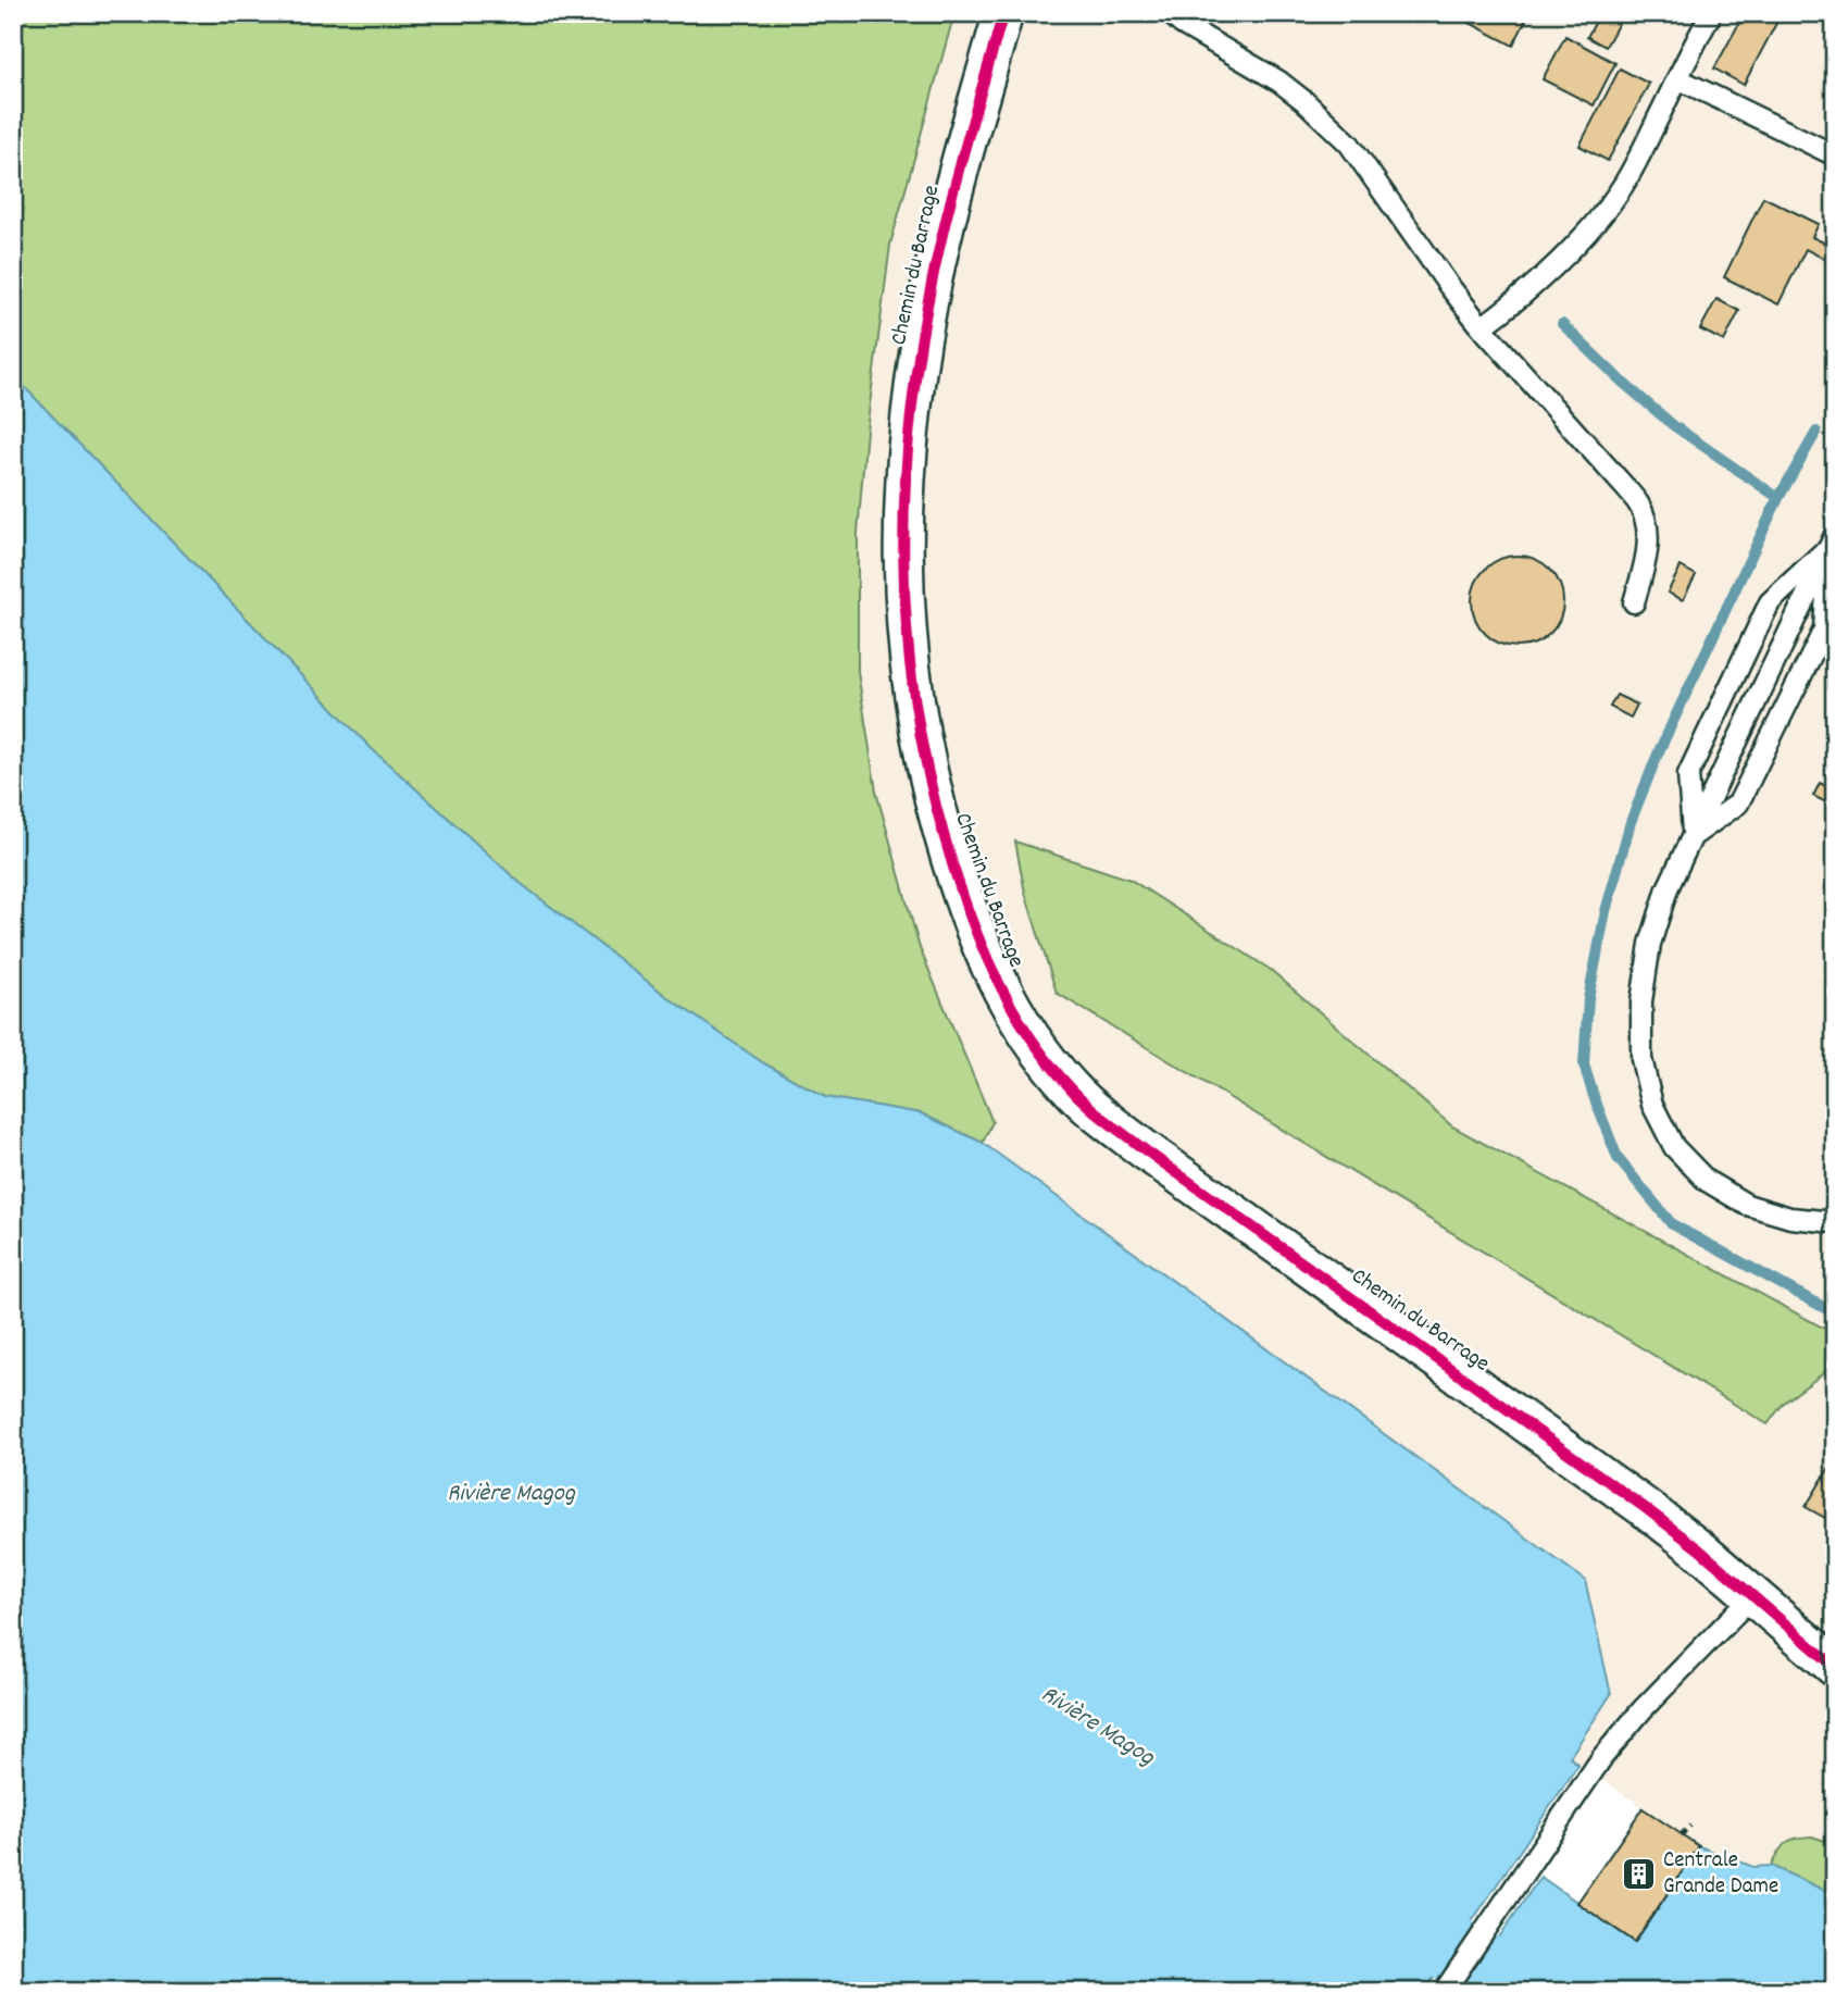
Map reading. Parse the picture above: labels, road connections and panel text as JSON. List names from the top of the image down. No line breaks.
{"streets":{"street":["Chemin du Barrage"]},"water":["Rivière Magog"],"places":{"building":["Centrale Grande Dame"]}}
